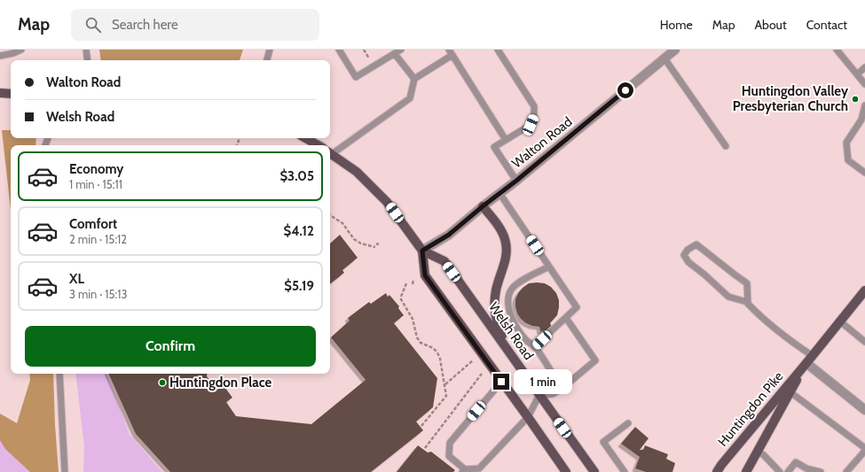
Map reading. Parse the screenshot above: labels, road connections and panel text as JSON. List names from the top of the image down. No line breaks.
{"streets":{"main road":["Welsh Road","Huntingdon Pike"],"street":["Walton Road"]},"crossings":[["Walton Road","Welsh Road"]],"places":["Huntingdon Valley Presbyterian Church","Huntingdon Place"],"page":{"header":"Map","search":"Search here","nav":["Home","Map","About","Contact"],"banner":["Walton Road","Welsh Road"],"list":[{"name":"Economy","note":"1 min · 15:11","value":"$3.05"},{"name":"Comfort","note":"2 min · 15:12","value":"$4.12"},{"name":"XL","note":"3 min · 15:13","value":"$5.19"}],"buttons":"Confirm","bubble":"1 min"}}
